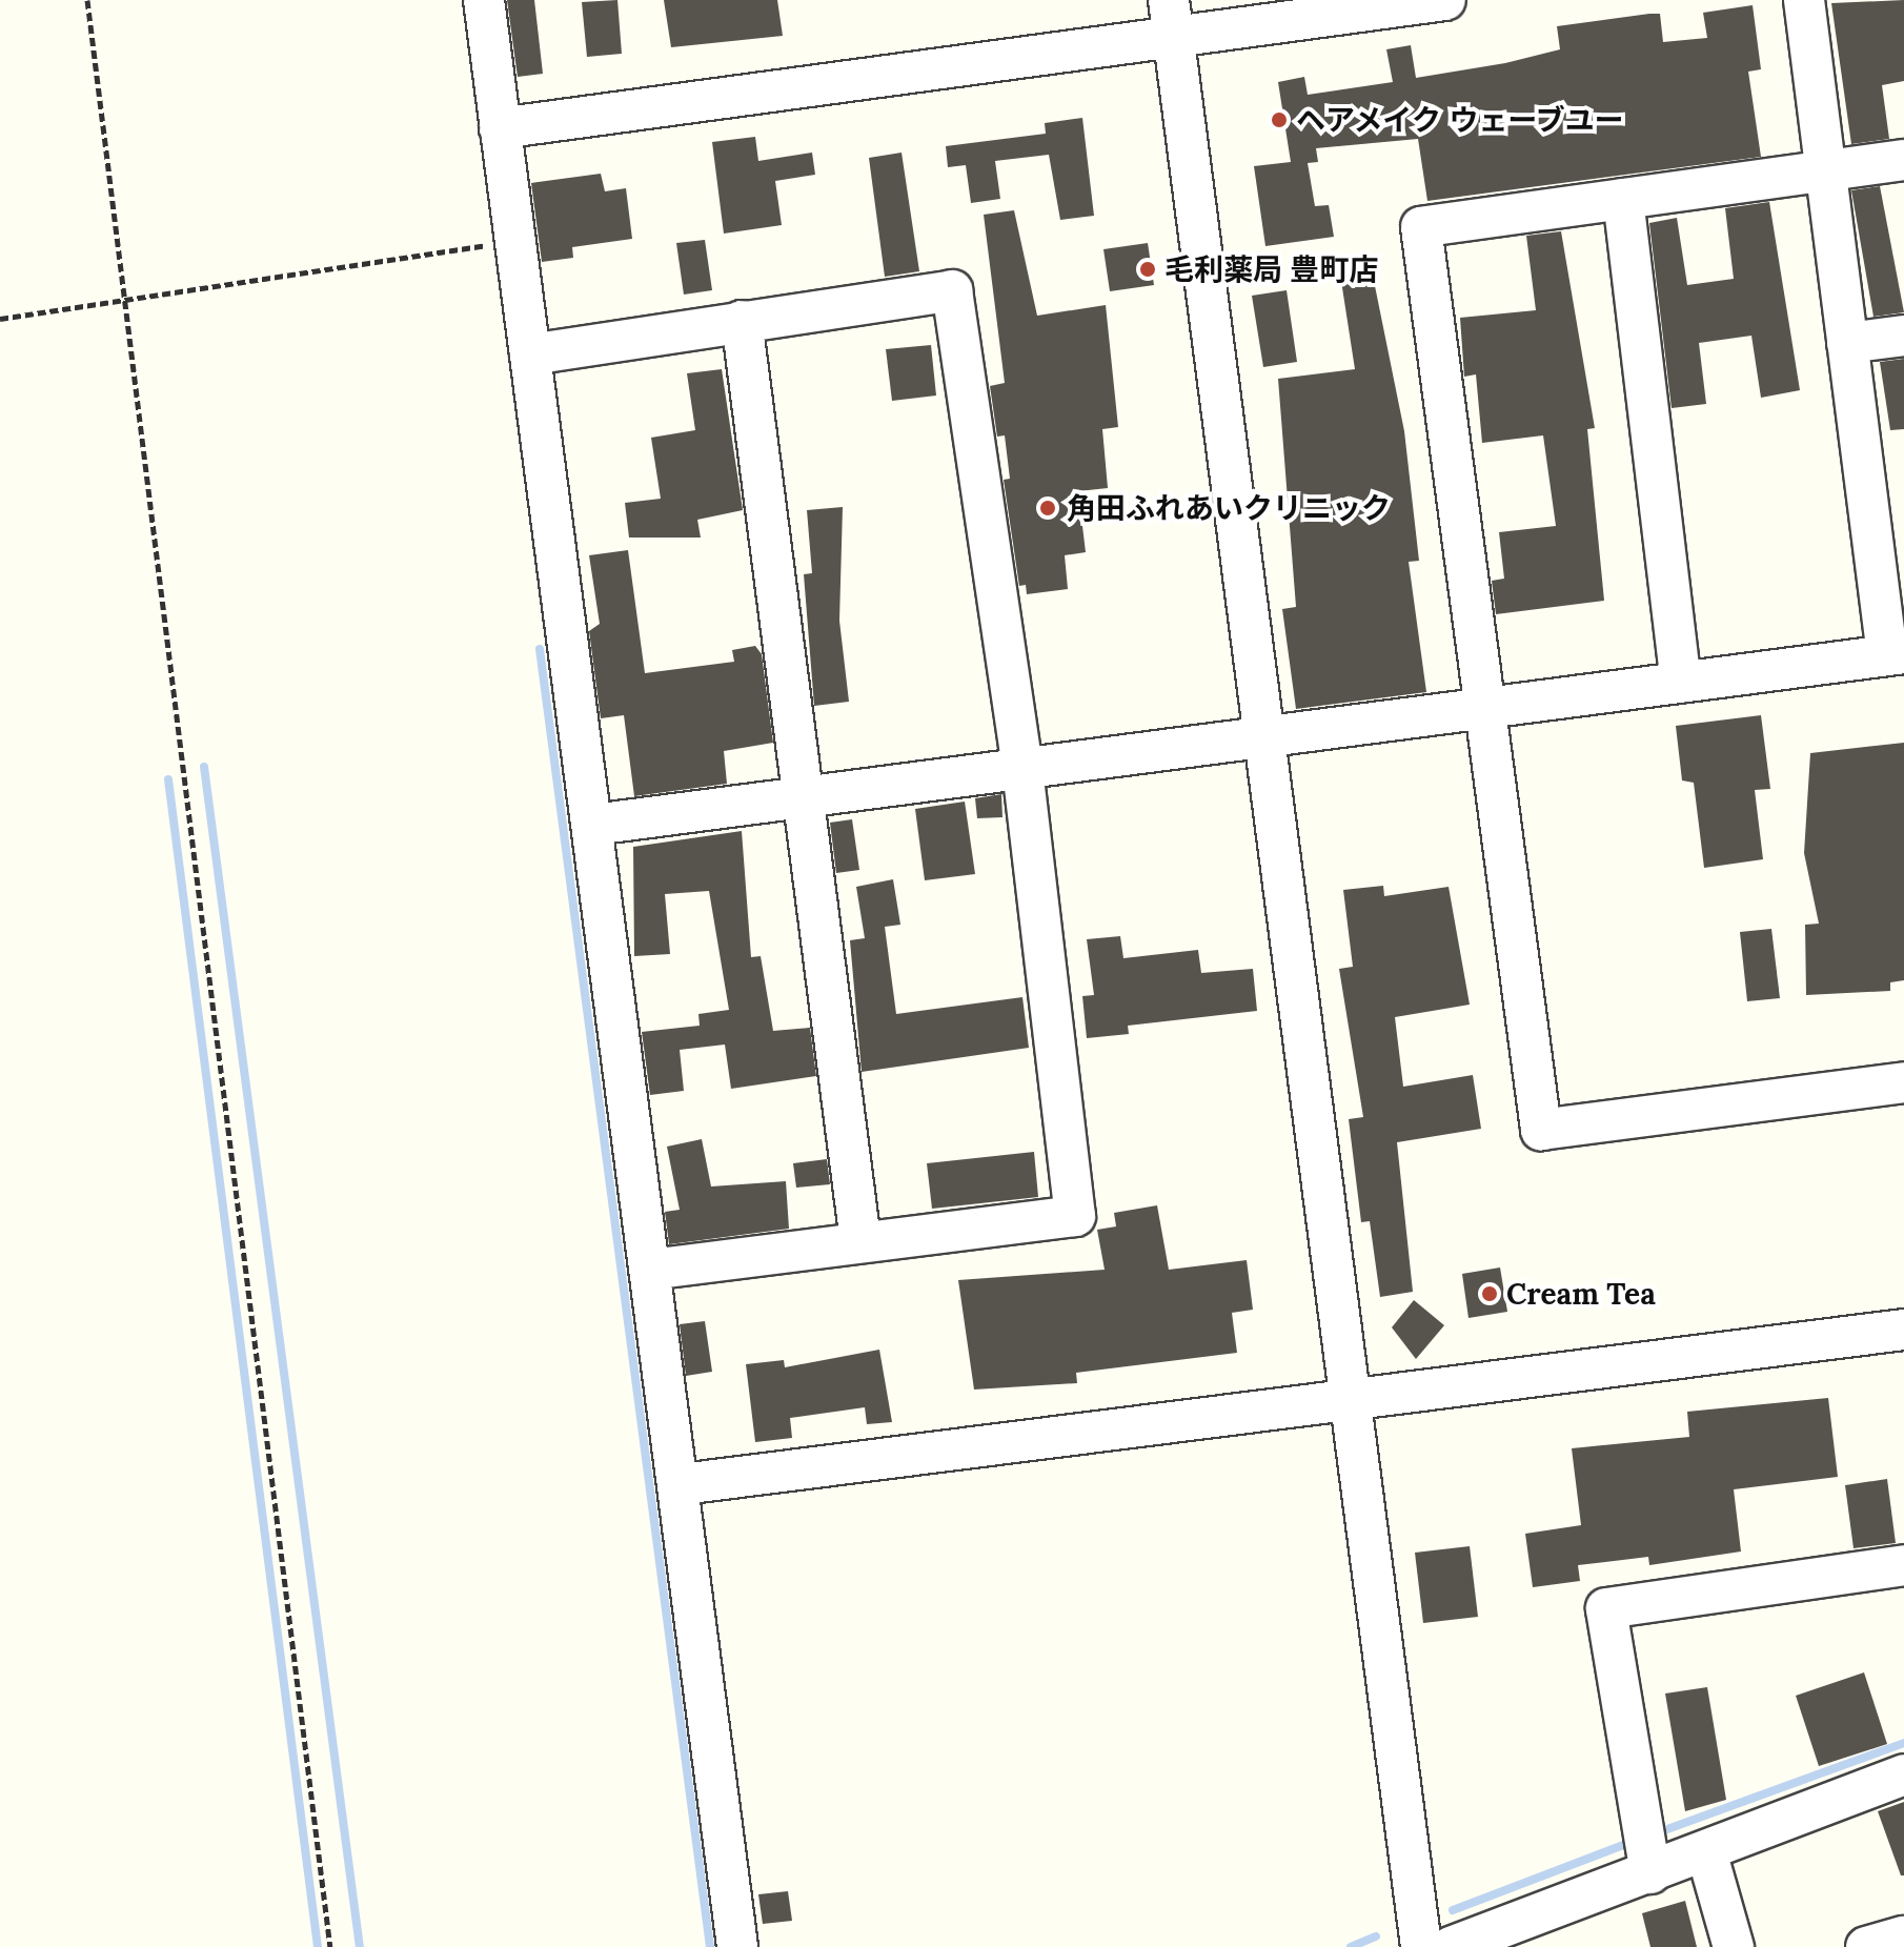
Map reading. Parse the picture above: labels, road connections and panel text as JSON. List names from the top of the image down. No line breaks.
{"places":["ヘアメイク ウェーブユー","毛利薬局 豊町店","角田ふれあいクリニック","Cream Tea"]}
